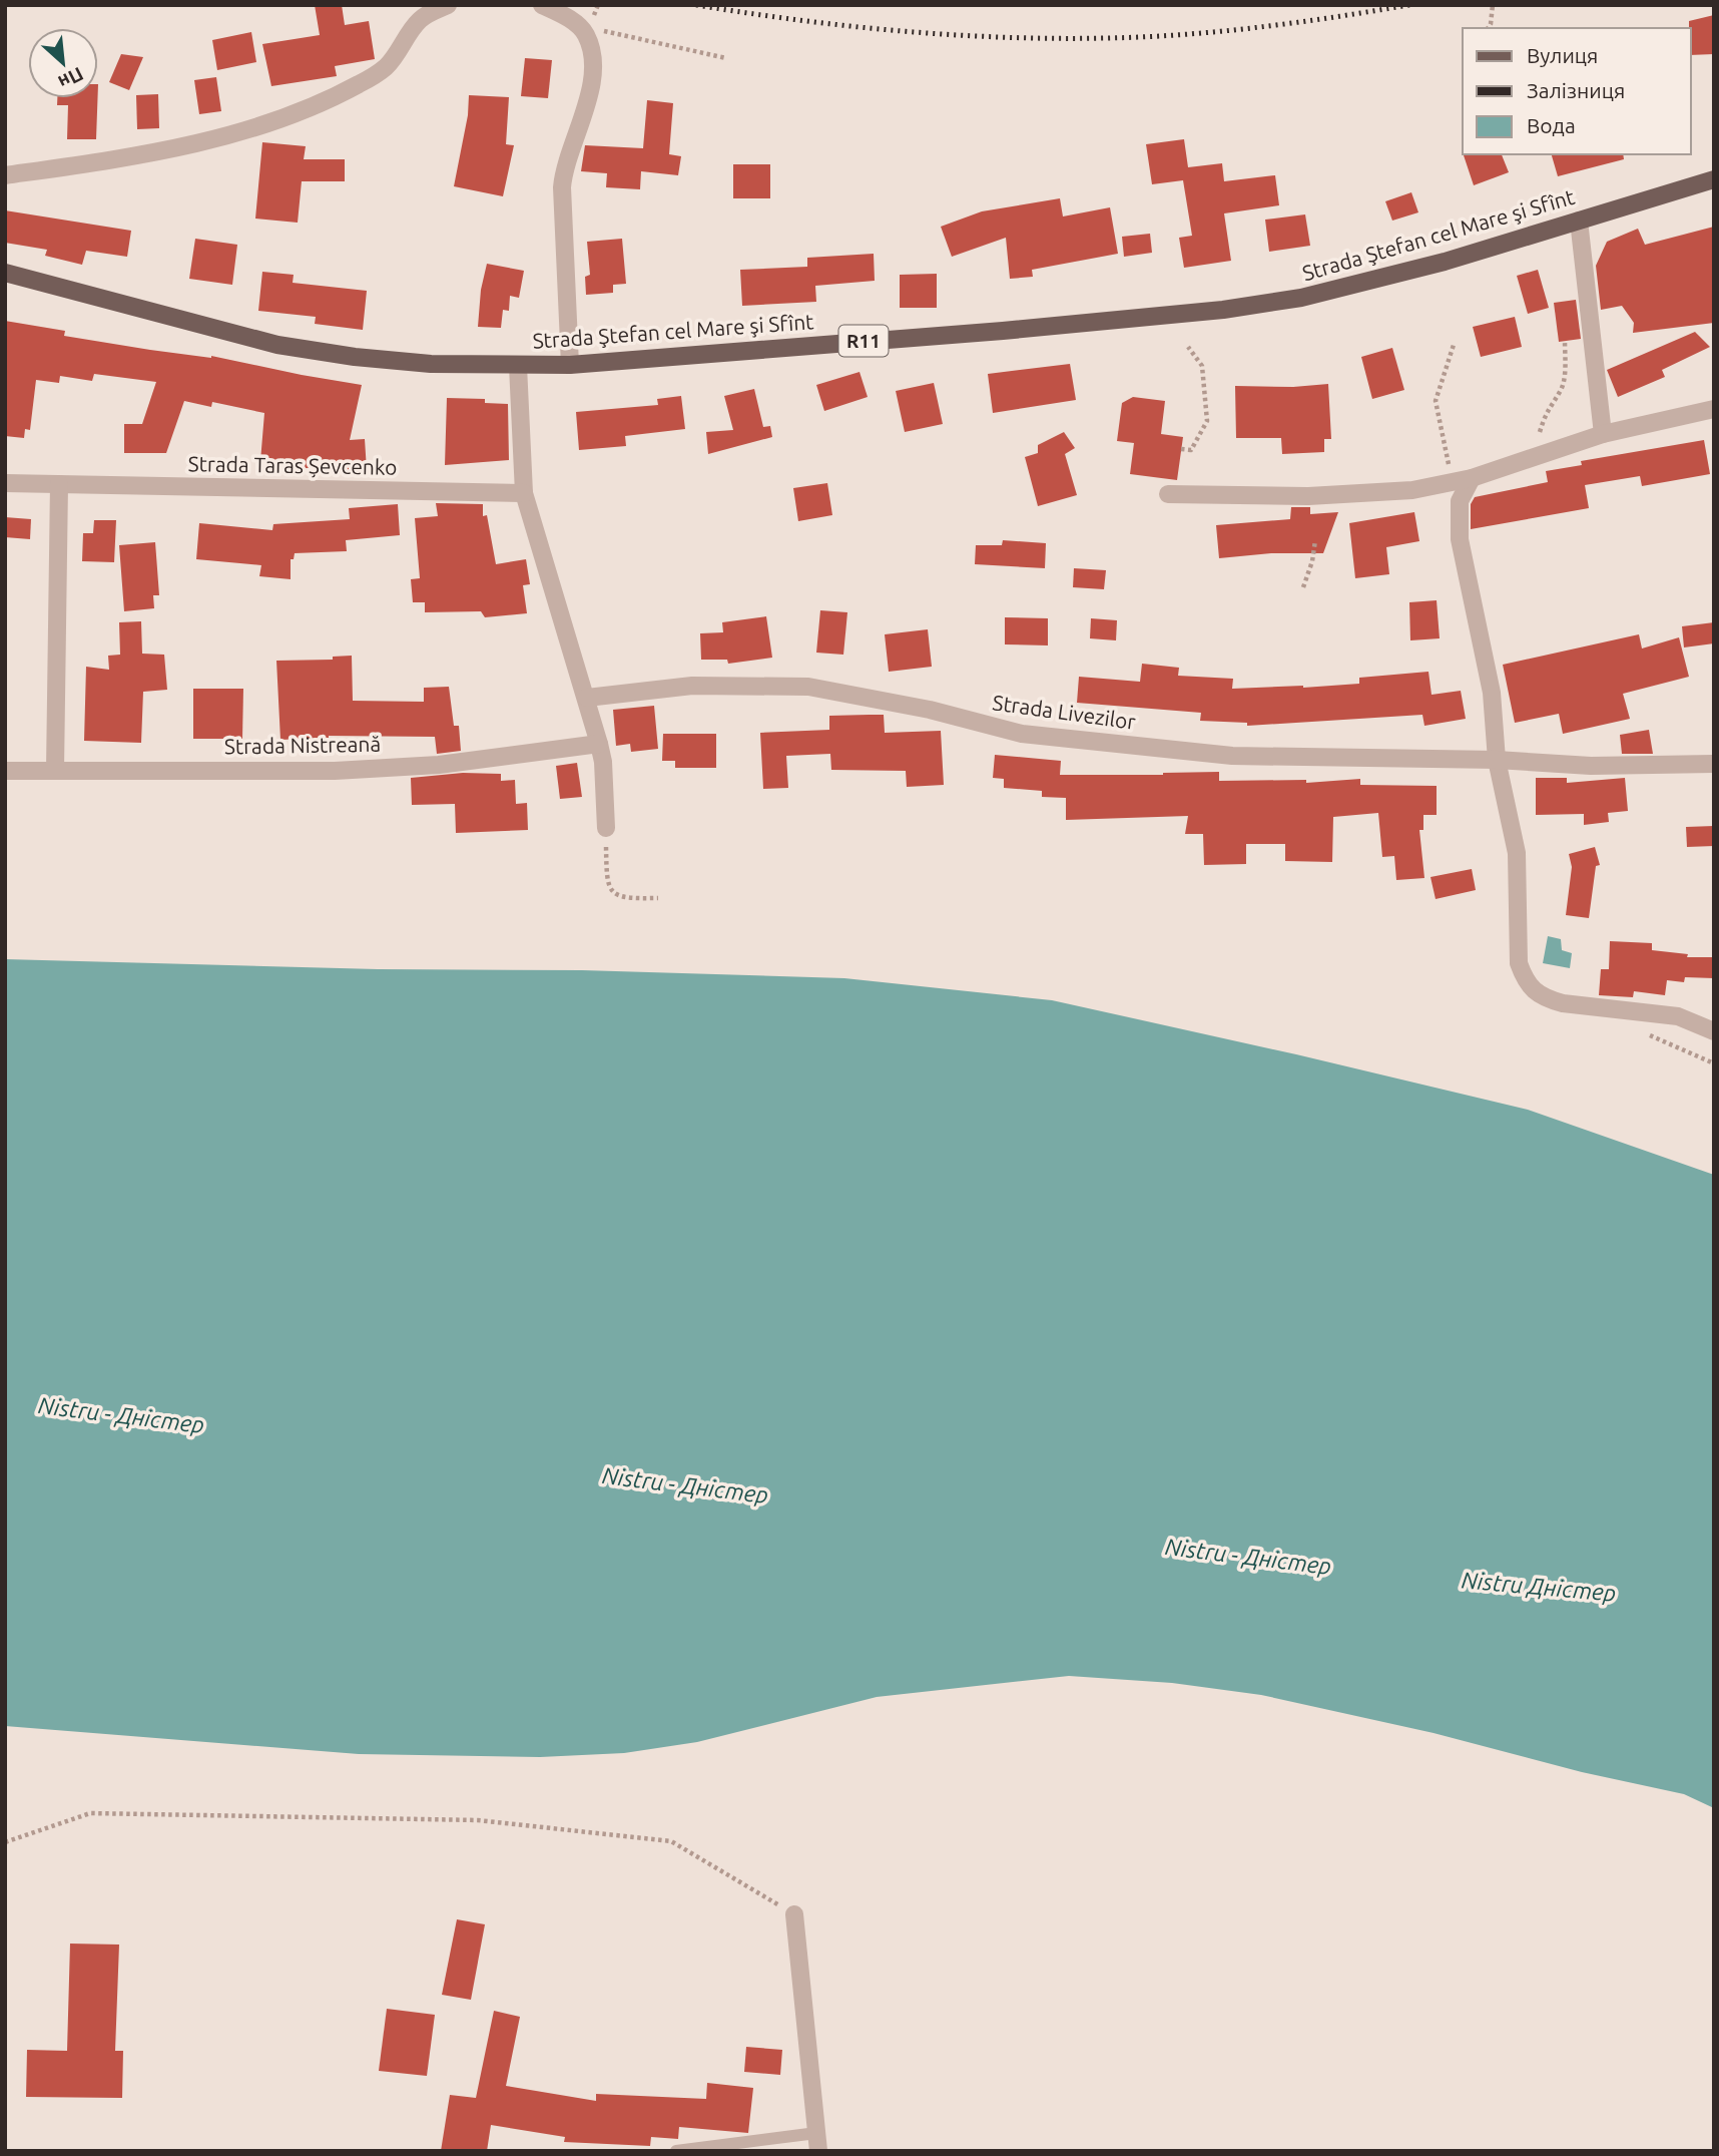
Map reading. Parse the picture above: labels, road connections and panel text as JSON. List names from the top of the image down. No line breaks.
{"streets":{"main road":["Strada Ştefan cel Mare şi Sfînt","R11"],"street":["Strada Taras Șevcenko","Strada Livezilor","Strada Nistreană"]},"water":["Nistru - Дністер","Nistru Дністер"],"legend":["Вулиця","Залізниця","Вода"],"north":"bottom right"}
